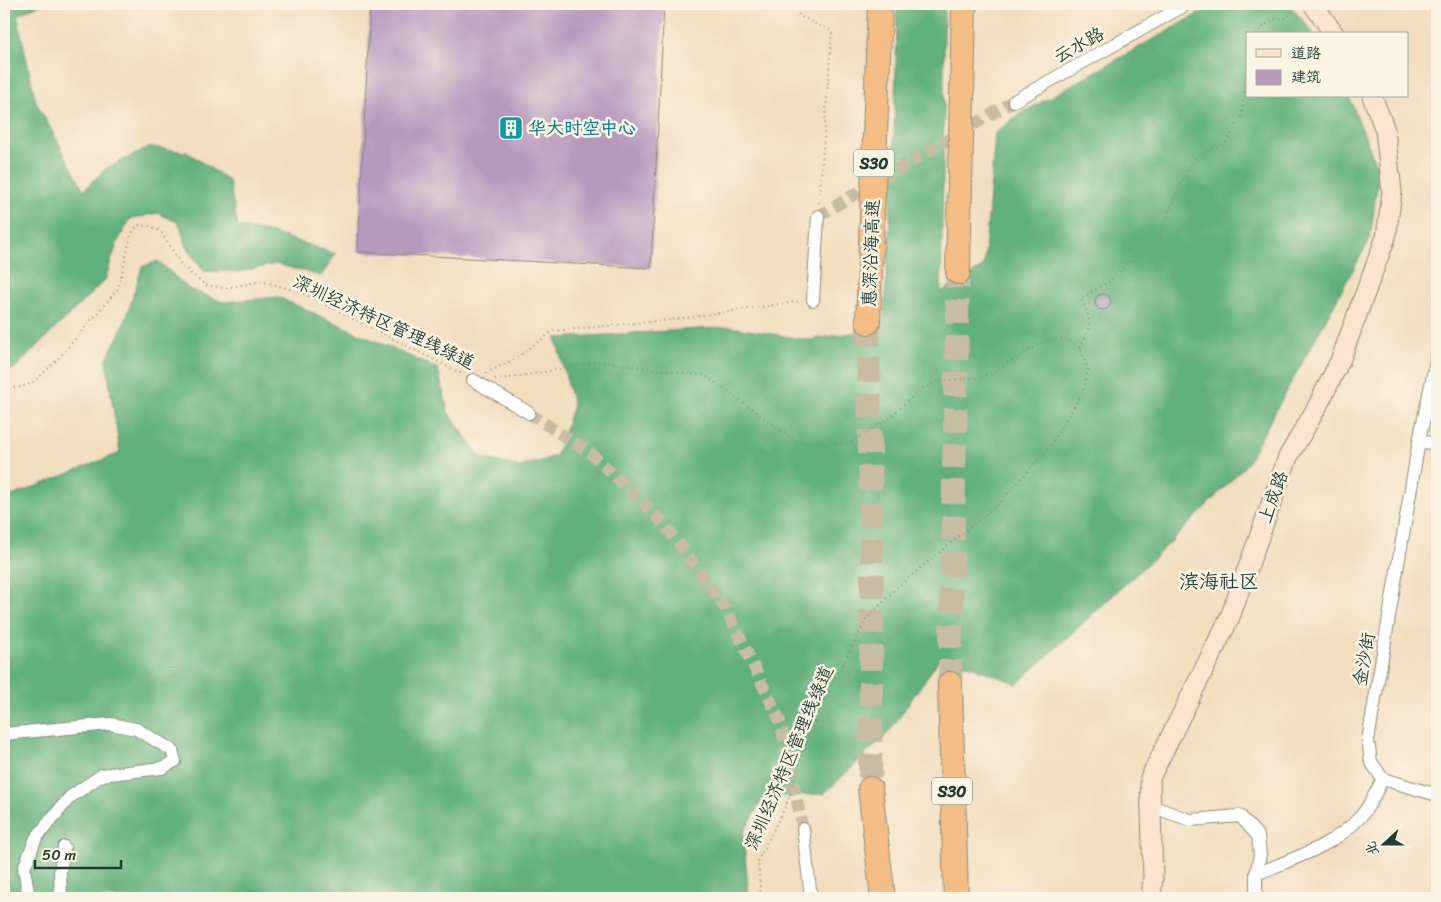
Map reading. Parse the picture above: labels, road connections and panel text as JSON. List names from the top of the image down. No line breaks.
{"streets":{"highway":["S30","惠深沿海高速"],"street":["云水路","上成路","金沙街"],"path":["深圳经济特区管理线绿道"]},"districts":["滨海社区"],"places":{"building":["华大时空中心"]},"legend":["道路","建筑"],"scale_bar":"50 m","north":"left"}
